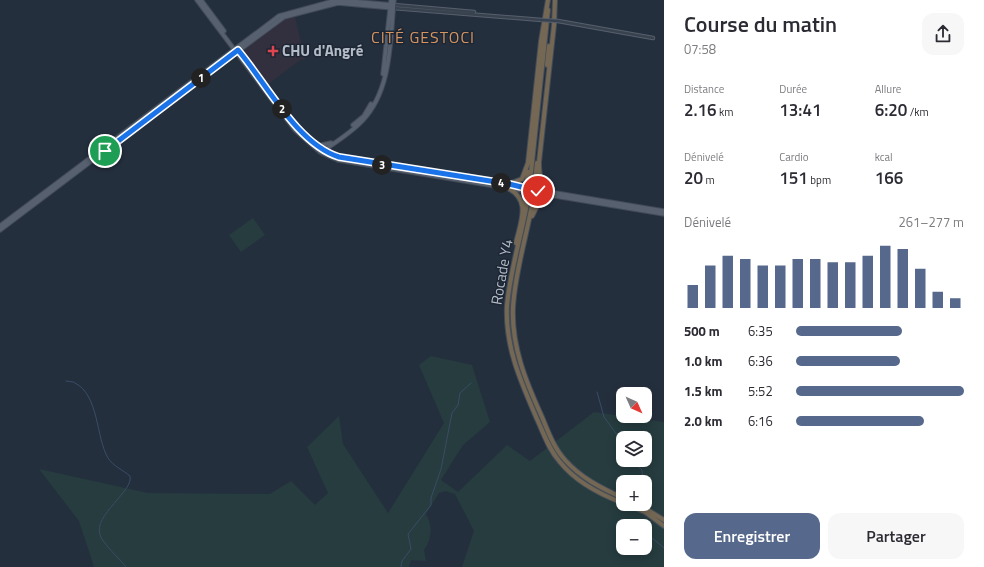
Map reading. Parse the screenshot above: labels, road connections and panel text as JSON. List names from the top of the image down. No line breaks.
{"streets":{"highway":["Rocade Y4"]},"districts":["CITÉ GESTOCI"],"places":{"health":["CHU d'Angré"]},"north":"bottom right","page":{"heading":["Course du matin","07:58"],"pins":["1","2","3","4"],"stats":[["Distance","2.16 km"],["Durée","13:41"],["Allure","6:20 /km"],["Dénivelé","20 m"],["Cardio","151 bpm"],["kcal","166"]],"chart":["Dénivelé","261–277 m"],"list":[{"name":"500 m","note":"6:35"},{"name":"1.0 km","note":"6:36"},{"name":"1.5 km","note":"5:52"},{"name":"2.0 km","note":"6:16"}],"map_buttons":["+","−"],"buttons":["Enregistrer","Partager"]}}
